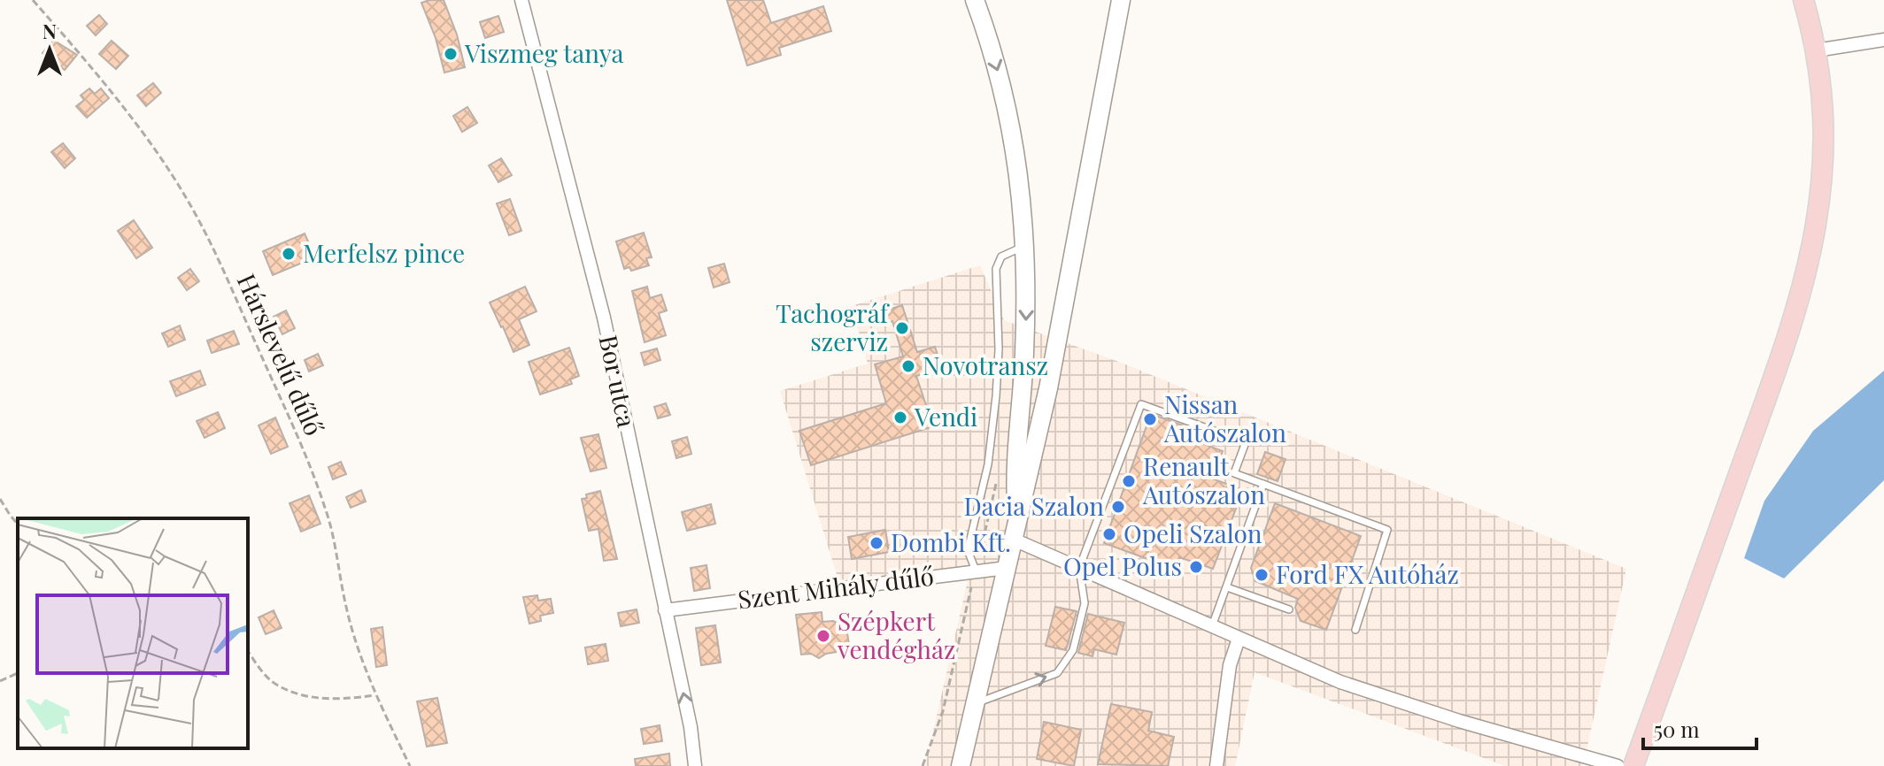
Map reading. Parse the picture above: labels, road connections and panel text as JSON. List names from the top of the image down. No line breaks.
{"streets":{"street":["Bor utca","Szent Mihály dűlő"],"path":["Hárslevelű dűlő"]},"crossings":[["Bor utca","Szent Mihály dűlő"]],"places":["Viszmeg tanya","Merfelsz pince","Tachográf szerviz","Novotransz","Vendi","Nissan Autószalon","Renault Autószalon","Dacia Szalon","Opeli Szalon","Dombi Kft.","Opel Polus","Ford FX Autóház","Szépkert vendégház"],"scale_bar":"50 m","north":"top"}
